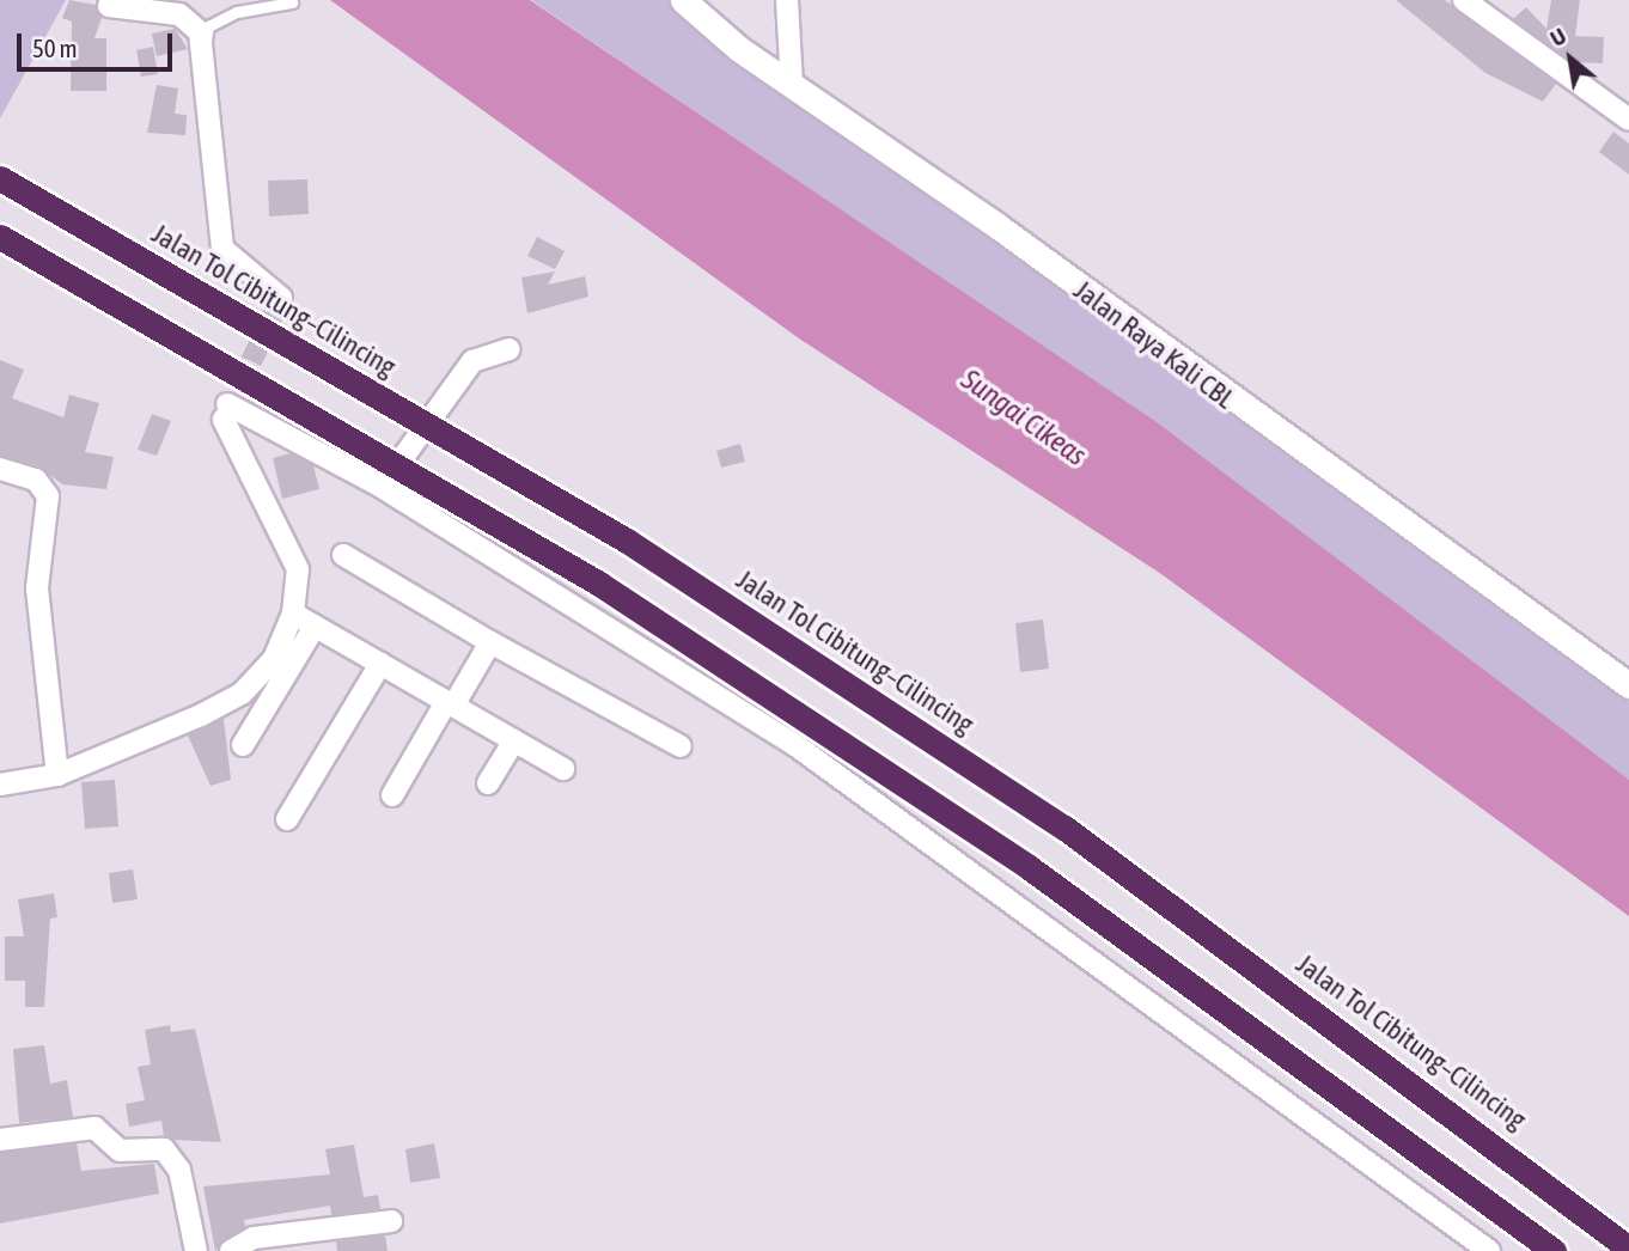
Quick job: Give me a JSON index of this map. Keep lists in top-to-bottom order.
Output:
{
  "streets": {
    "highway": ["Jalan Tol Cibitung–Cilincing"],
    "street": ["Jalan Raya Kali CBL"]
  },
  "water": ["Sungai Cikeas"],
  "scale_bar": "50 m",
  "north": "top left"
}
